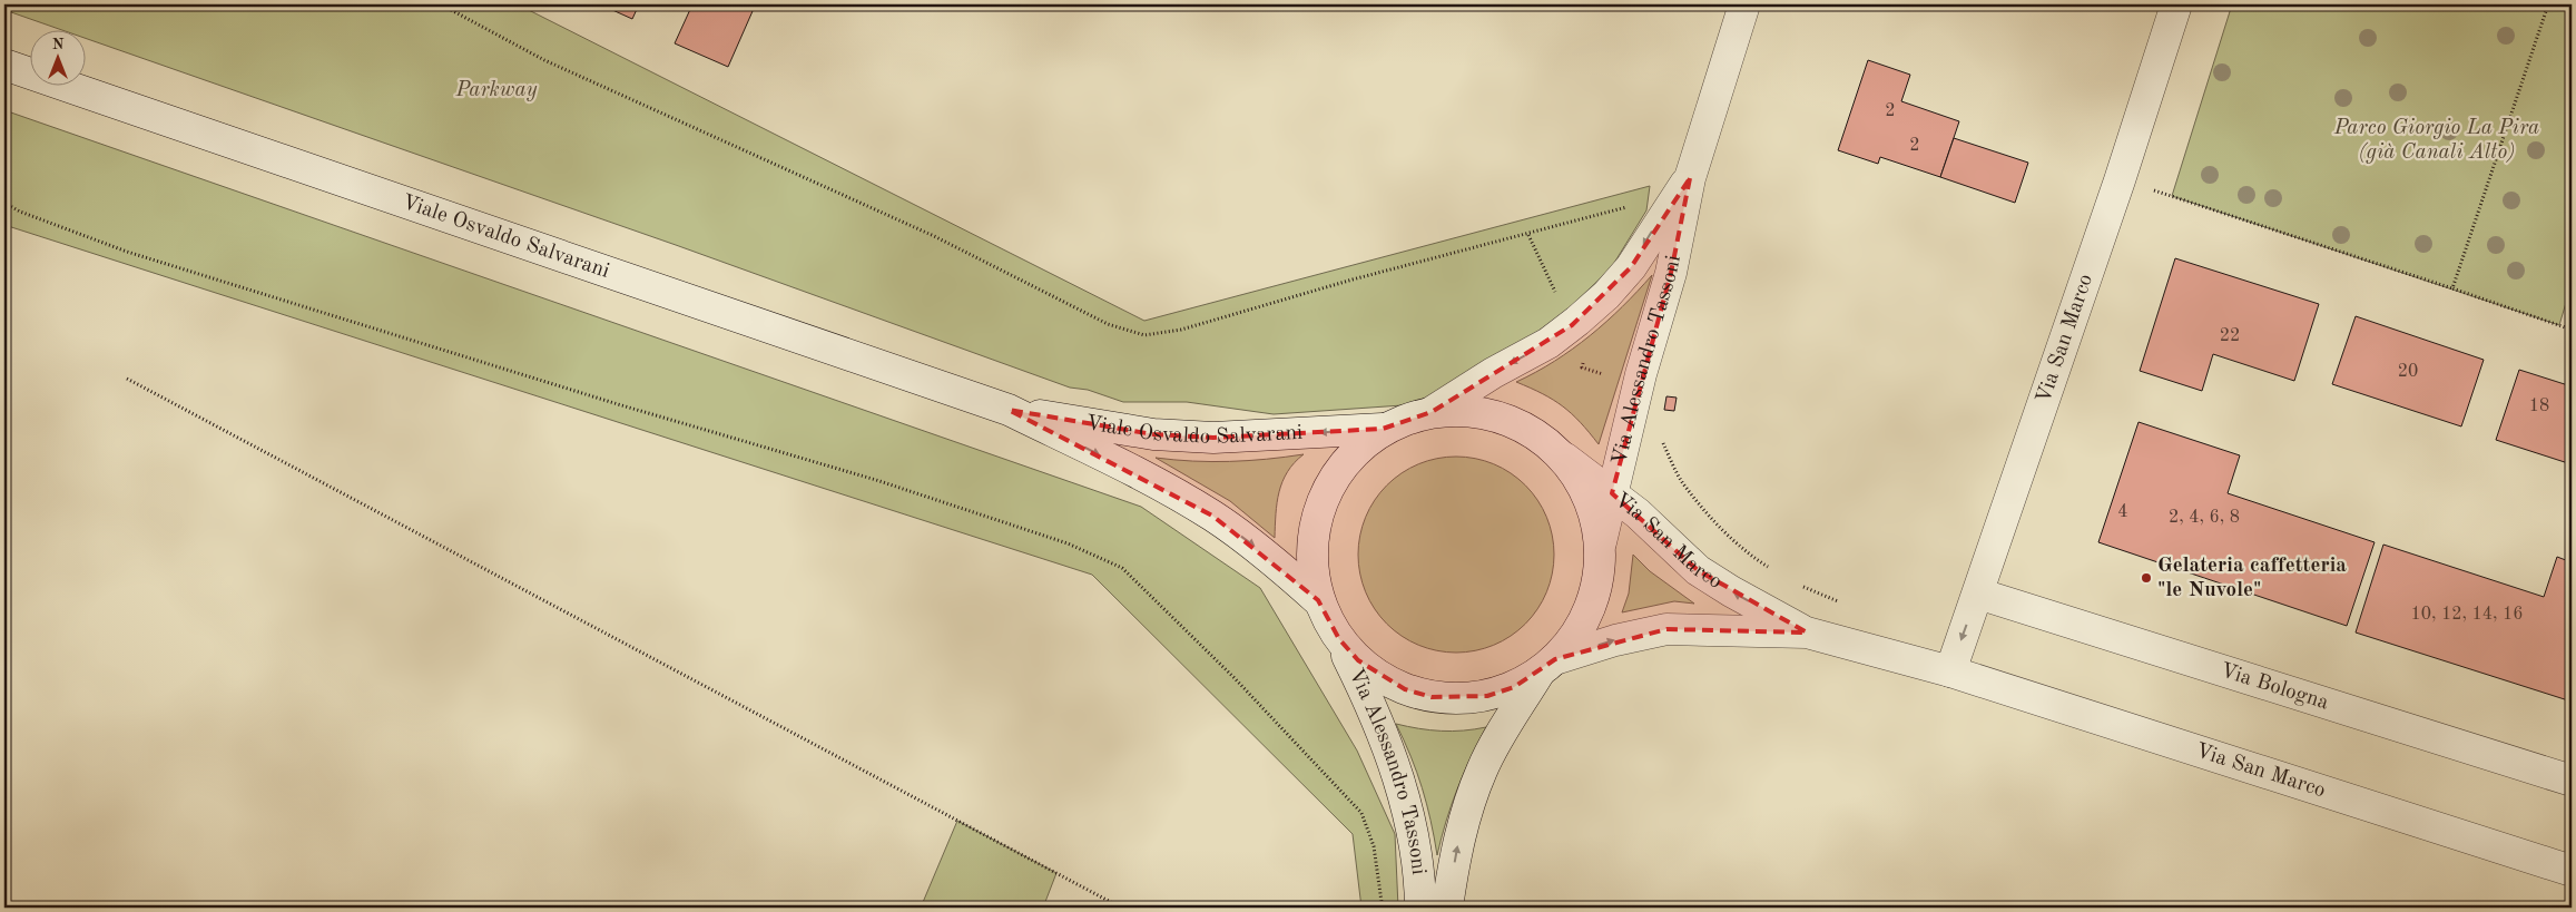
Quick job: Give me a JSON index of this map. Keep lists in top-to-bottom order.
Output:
{
  "streets": {
    "street": [
      "Viale Osvaldo Salvarani",
      "Via San Marco",
      "Via Alessandro Tassoni",
      "Via Bologna"
    ]
  },
  "crossings": [
    ["Via San Marco", "Via Alessandro Tassoni"],
    ["Via San Marco", "Via Bologna"]
  ],
  "parks": ["Parkway", "Parco Giorgio La Pira (già Canali Alto)"],
  "places": ["Gelateria caffetteria \"le Nuvole\""],
  "house_numbers": [
    "2",
    "2",
    "22",
    "20",
    "18",
    "4",
    "2, 4, 6, 8",
    "10, 12, 14, 16"
  ],
  "north": "top"
}
